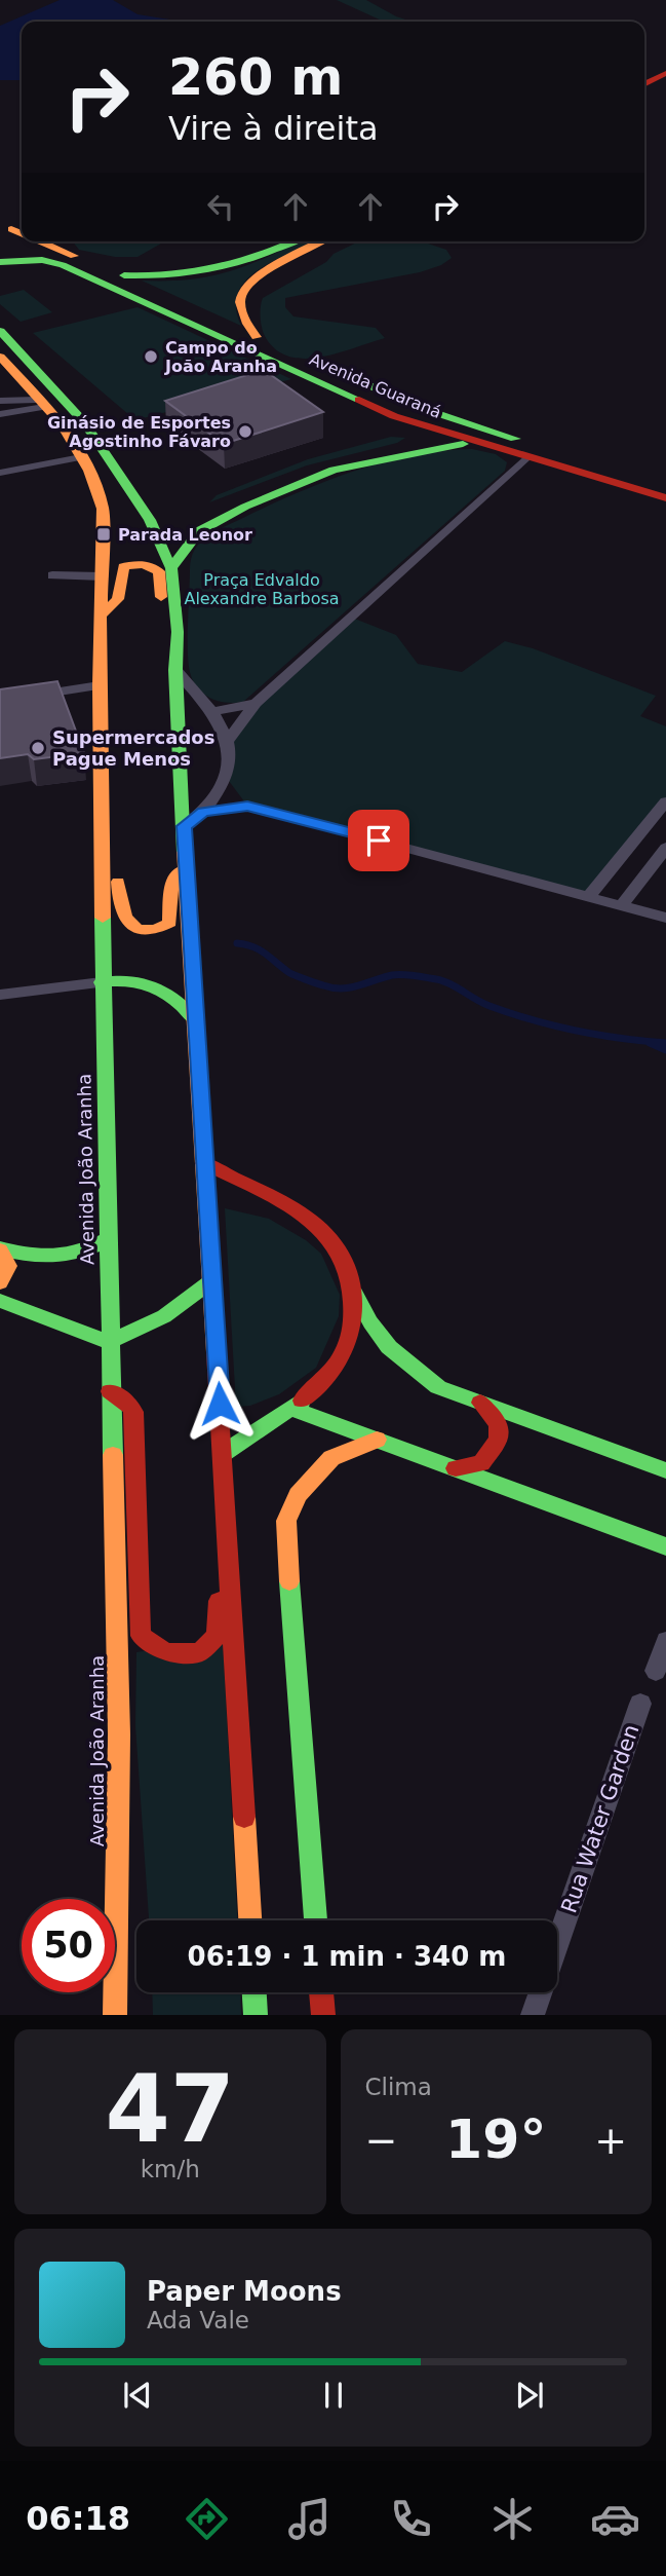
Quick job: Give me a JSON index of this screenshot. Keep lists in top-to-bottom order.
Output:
{
  "streets": {
    "main road": ["Avenida Guaraná", "Avenida João Aranha"],
    "street": ["Rua Water Garden"]
  },
  "parks": ["Praça Edvaldo Alexandre Barbosa"],
  "places": {
    "other": ["Campo do João Aranha", "Ginásio de Esportes Agostinho Fávaro", "Supermercados Pague Menos"],
    "transit": ["Parada Leonor"]
  },
  "page": {
    "turn": ["260 m", "Vire à direita"],
    "limit": "50",
    "trip": "06:19 · 1 min · 340 m",
    "tile": [
      ["47", "km/h"],
      "Clima"
    ],
    "heat": ["−", "19°", "+"],
    "song": ["Paper Moons", "Ada Vale"],
    "tabs": "06:18"
  }
}
